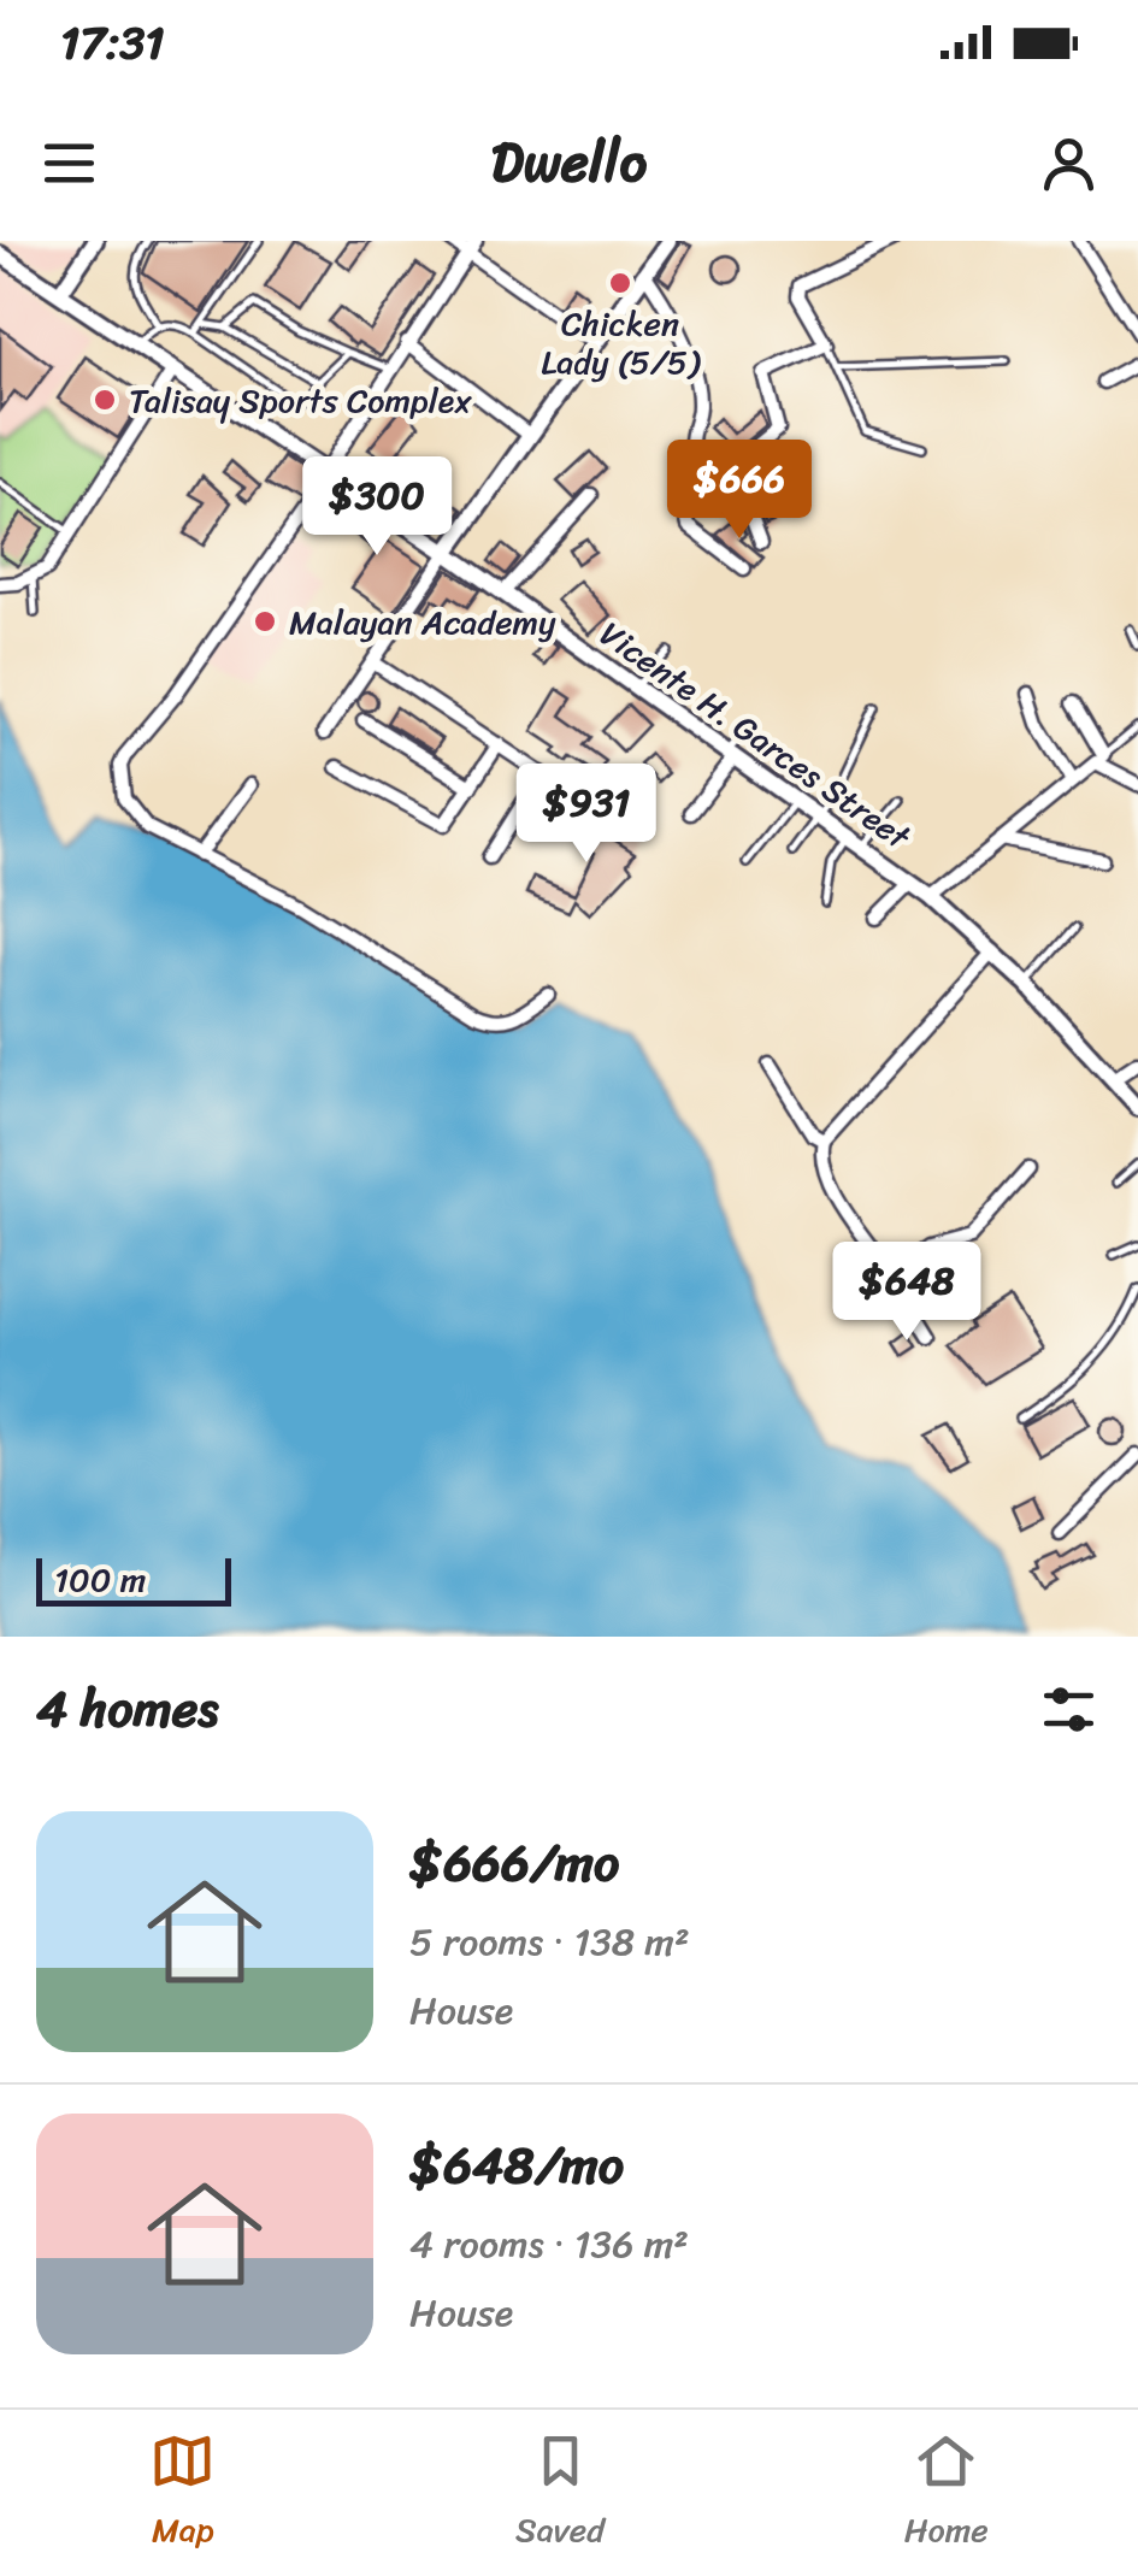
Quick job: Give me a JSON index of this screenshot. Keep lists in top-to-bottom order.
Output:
{
  "streets": {
    "street": ["Vicente H. Garces Street"]
  },
  "places": ["Chicken Lady (5/5)", "Talisay Sports Complex", "Malayan Academy"],
  "scale_bar": "100 m",
  "page": {
    "status": "17:31",
    "header": "Dwello",
    "price": [
      "$666",
      "$300",
      "$931",
      "$648"
    ],
    "scale": "100 m",
    "heading": "4 homes",
    "list": [
      {
        "name": "$666/mo",
        "note": "5 rooms · 138 m² · House"
      },
      {
        "name": "$648/mo",
        "note": "4 rooms · 136 m² · House"
      }
    ],
    "tabs": ["Map", "Saved", "Home"]
  }
}
